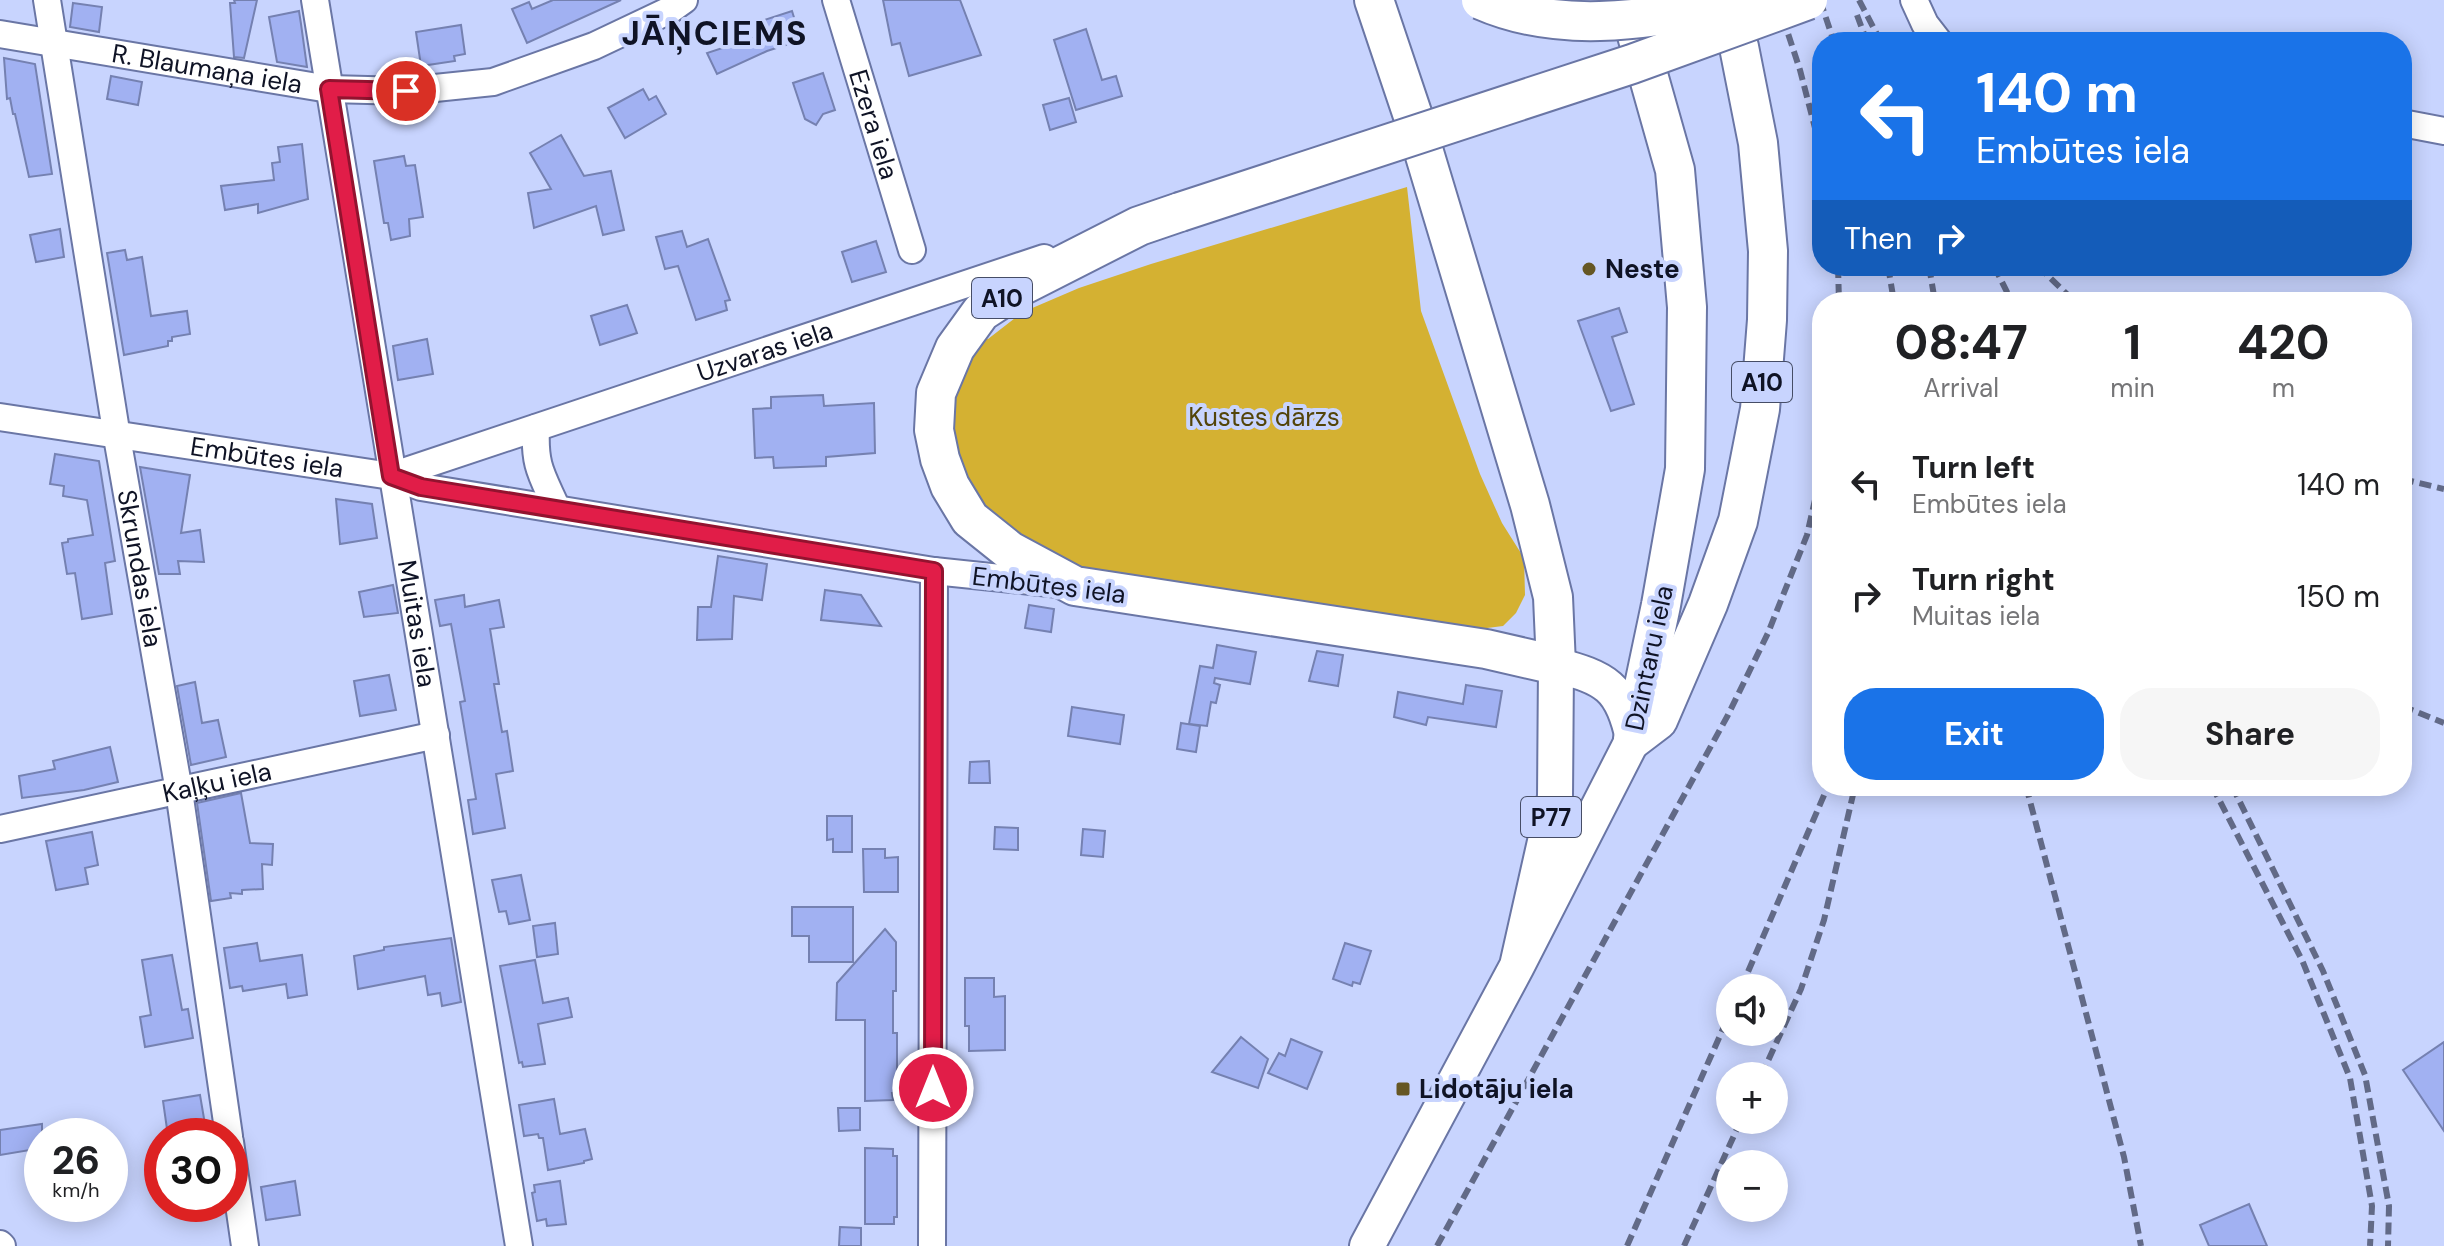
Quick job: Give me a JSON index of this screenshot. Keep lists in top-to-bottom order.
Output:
{
  "streets": {
    "highway": ["A10", "Embūtes iela", "Dzintaru iela"],
    "main road": ["P77"],
    "street": [
      "R. Blaumaņa iela",
      "Ezera iela",
      "Uzvaras iela",
      "Skrundas iela",
      "Muitas iela",
      "Kaļķu iela"
    ]
  },
  "crossings": [
    ["R. Blaumaņa iela", "Skrundas iela"],
    ["R. Blaumaņa iela", "Muitas iela"],
    ["A10", "Uzvaras iela"],
    ["A10", "Embūtes iela"],
    ["A10", "Dzintaru iela"],
    ["Uzvaras iela", "Embūtes iela"],
    ["Uzvaras iela", "Muitas iela"],
    ["Embūtes iela", "Skrundas iela"],
    ["Embūtes iela", "Muitas iela"],
    ["Embūtes iela", "Dzintaru iela"],
    ["Embūtes iela", "P77"],
    ["Skrundas iela", "Kaļķu iela"],
    ["Muitas iela", "Kaļķu iela"],
    ["Dzintaru iela", "P77"]
  ],
  "districts": ["JĀŅCIEMS"],
  "parks": ["Kustes dārzs"],
  "places": {
    "other": ["Neste"],
    "transit": ["Lidotāju iela"]
  },
  "page": {
    "turn": ["140 m", "Embūtes iela"],
    "then": "Then",
    "eta": [
      "08:47",
      "Arrival",
      "1",
      "min",
      "420",
      "m"
    ],
    "list": [
      {
        "name": "Turn left",
        "note": "Embūtes iela",
        "value": "140 m"
      },
      {
        "name": "Turn right",
        "note": "Muitas iela",
        "value": "150 m"
      }
    ],
    "buttons": ["Exit", "Share"],
    "map_buttons": ["+", "−"],
    "speed": "26 km/h",
    "limit": "30"
  }
}
